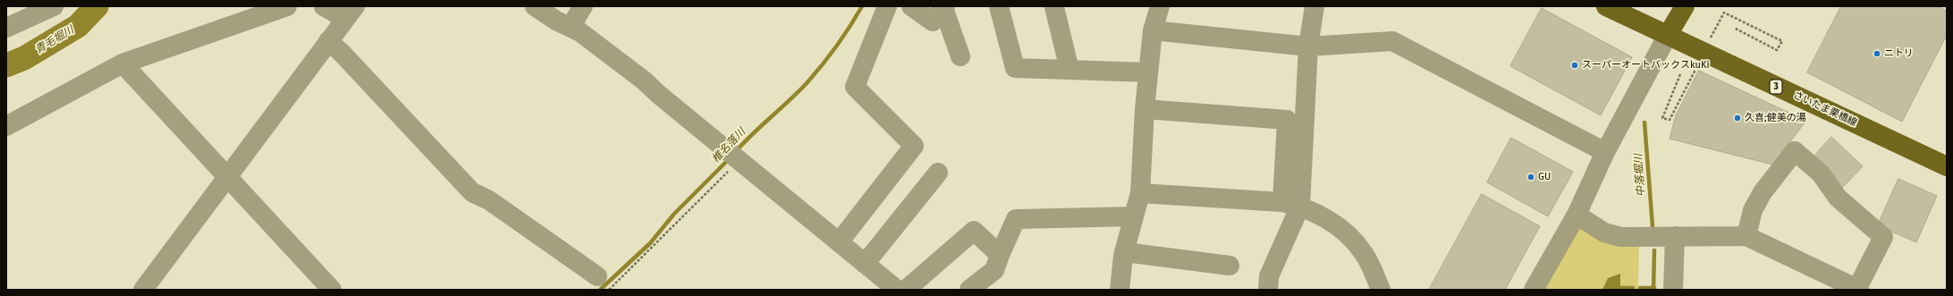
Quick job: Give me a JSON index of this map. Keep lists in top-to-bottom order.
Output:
{
  "streets": {
    "main road": ["3", "さいたま栗橋線"]
  },
  "water": ["青毛堀川", "椎名落川", "中落堀川"],
  "places": [
    "ニトリ",
    "スーパーオートバックスkuKi",
    "久喜;健美の湯",
    "GU"
  ]
}
